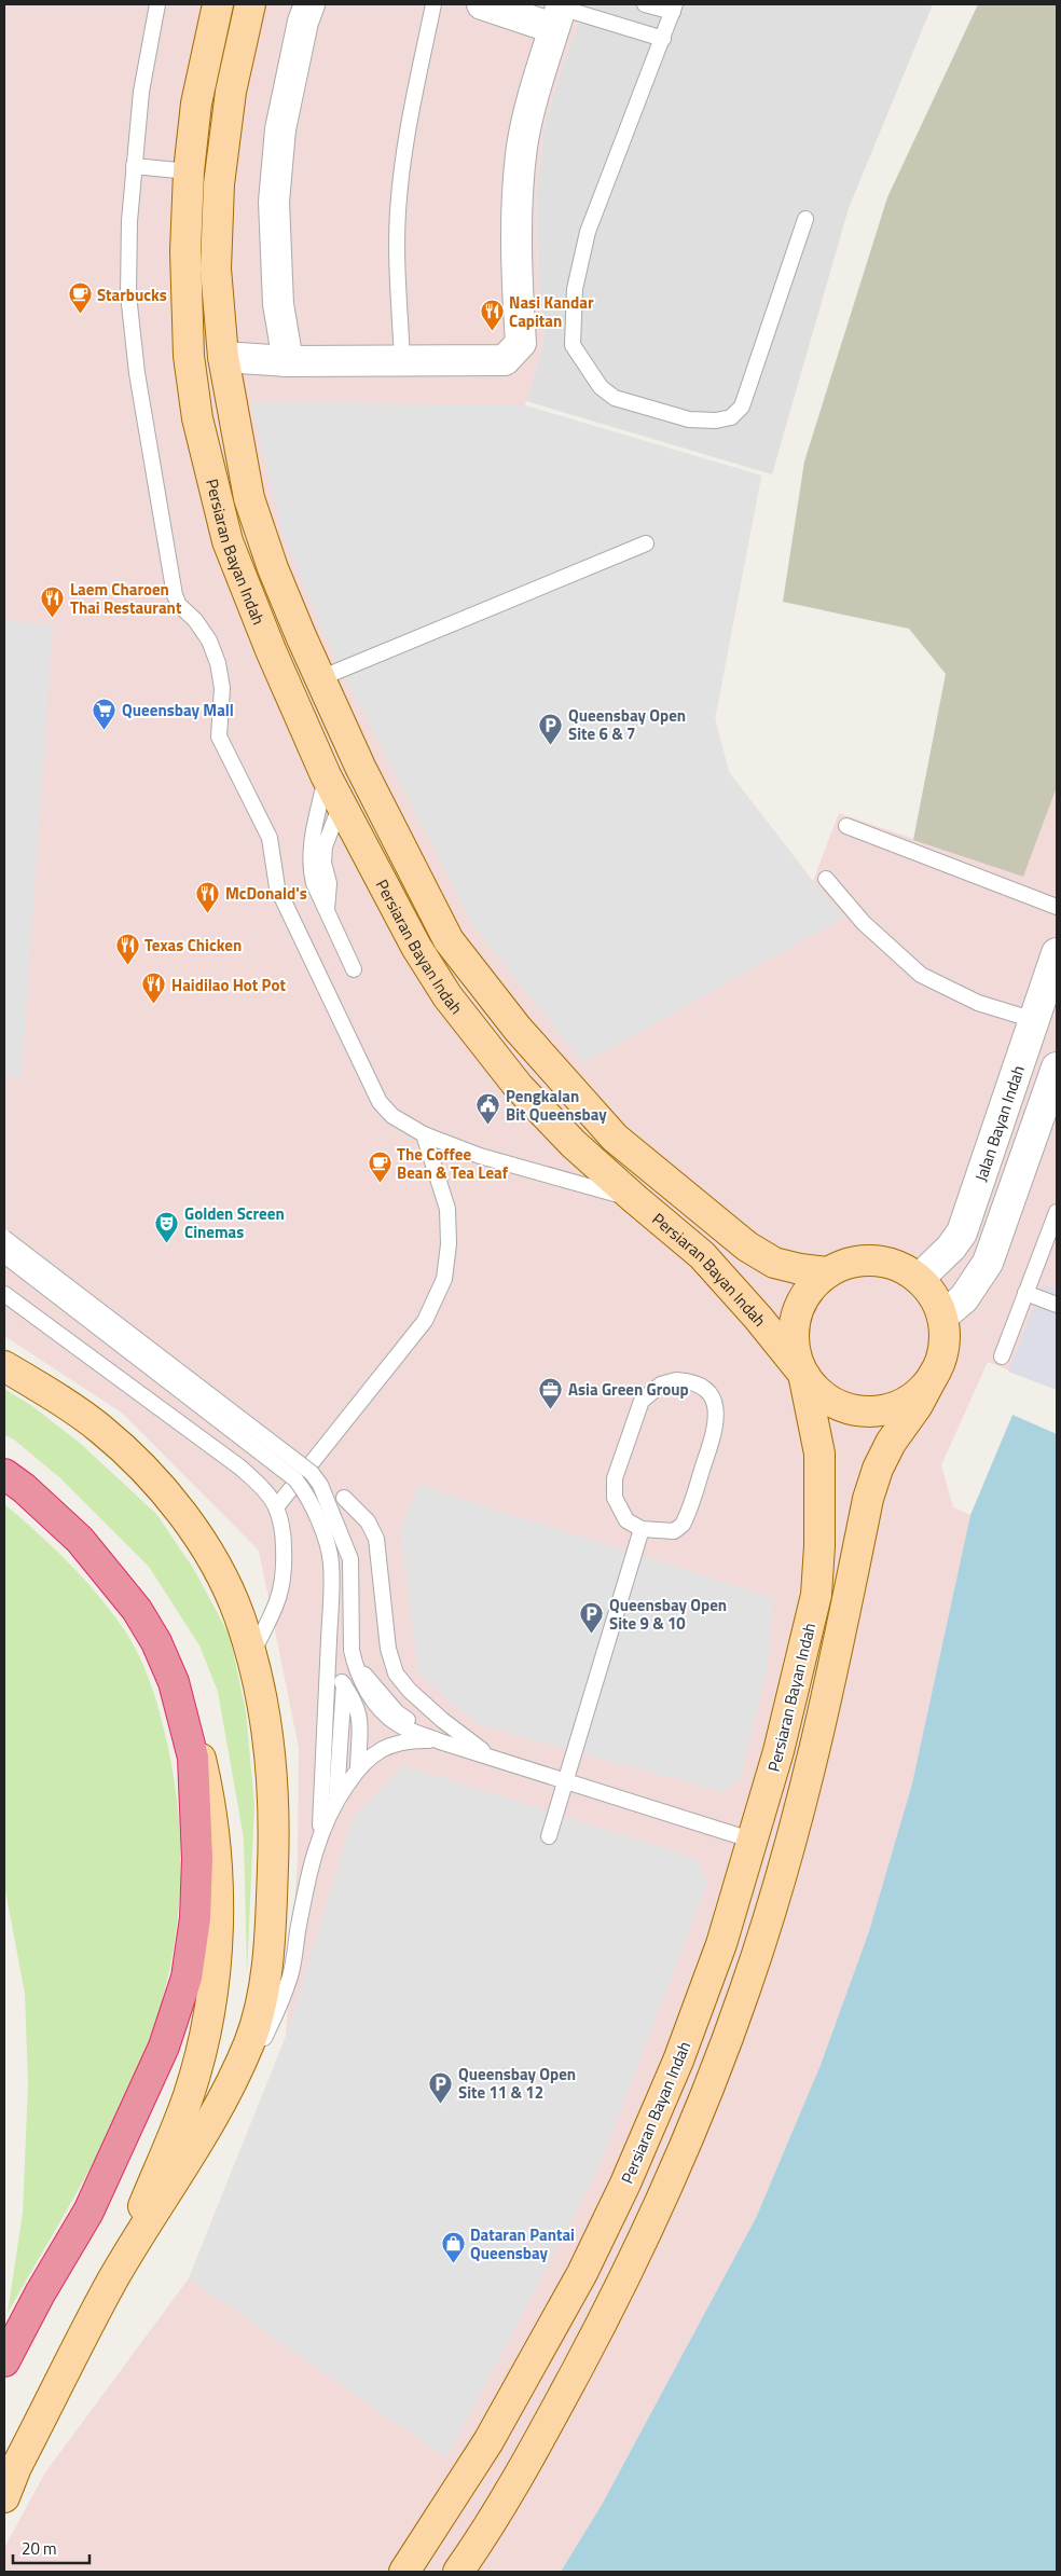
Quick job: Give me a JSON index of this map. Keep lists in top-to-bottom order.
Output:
{
  "streets": {
    "main road": ["Persiaran Bayan Indah"],
    "street": ["Jalan Bayan Indah"]
  },
  "crossings": [
    ["Persiaran Bayan Indah", "Jalan Bayan Indah"]
  ],
  "places": {
    "cafe": ["Starbucks", "The Coffee Bean & Tea Leaf"],
    "restaurant": [
      "Nasi Kandar Capitan",
      "Laem Charoen Thai Restaurant",
      "McDonald's",
      "Texas Chicken",
      "Haidilao Hot Pot"
    ],
    "supermarket": ["Queensbay Mall"],
    "parking": ["Queensbay Open Site 6 & 7", "Queensbay Open Site 9 & 10", "Queensbay Open Site 11 & 12"],
    "public building": ["Pengkalan Bit Queensbay"],
    "theatre": ["Golden Screen Cinemas"],
    "office": ["Asia Green Group"],
    "shop": ["Dataran Pantai Queensbay"]
  },
  "scale_bar": "20 m"
}
